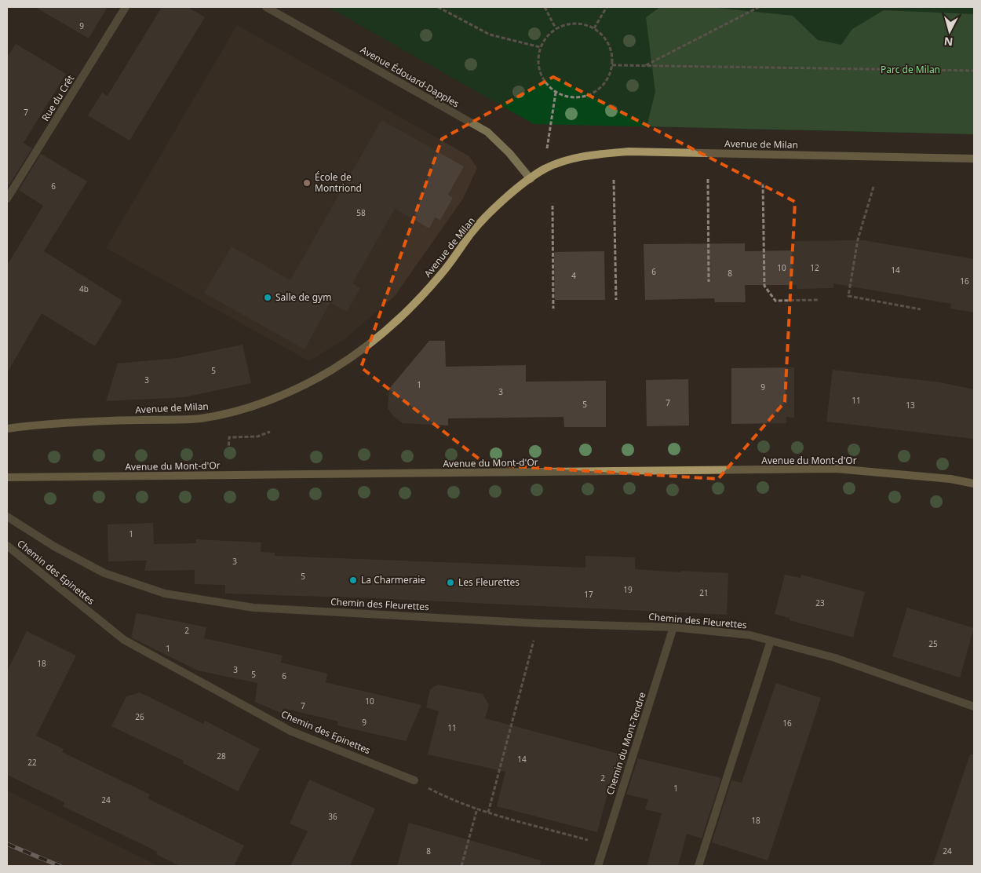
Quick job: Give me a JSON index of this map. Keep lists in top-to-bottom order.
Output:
{
  "streets": {
    "street": [
      "Avenue Édouard-Dapples",
      "Rue du Crêt",
      "Avenue de Milan",
      "Avenue du Mont-d'Or",
      "Chemin des Epinettes",
      "Chemin des Fleurettes",
      "Chemin du Mont-Tendre"
    ]
  },
  "crossings": [
    ["Avenue Édouard-Dapples", "Avenue de Milan"],
    ["Chemin des Fleurettes", "Chemin du Mont-Tendre"]
  ],
  "parks": ["Parc de Milan"],
  "places": [
    "École de Montriond",
    "Salle de gym",
    "La Charmeraie",
    "Les Fleurettes"
  ],
  "house_numbers": [
    "9",
    "7",
    "6",
    "58",
    "10",
    "12",
    "14",
    "6",
    "8",
    "4",
    "16",
    "4b",
    "5",
    "3",
    "1",
    "9",
    "3",
    "11",
    "7",
    "5",
    "13",
    "1",
    "3",
    "5",
    "19",
    "21",
    "17",
    "23",
    "2",
    "25",
    "1",
    "18",
    "3",
    "5",
    "6",
    "10",
    "7",
    "26",
    "9",
    "16",
    "11",
    "28",
    "14",
    "22",
    "2",
    "1",
    "24",
    "36",
    "18",
    "8",
    "24"
  ],
  "north": "bottom"
}
